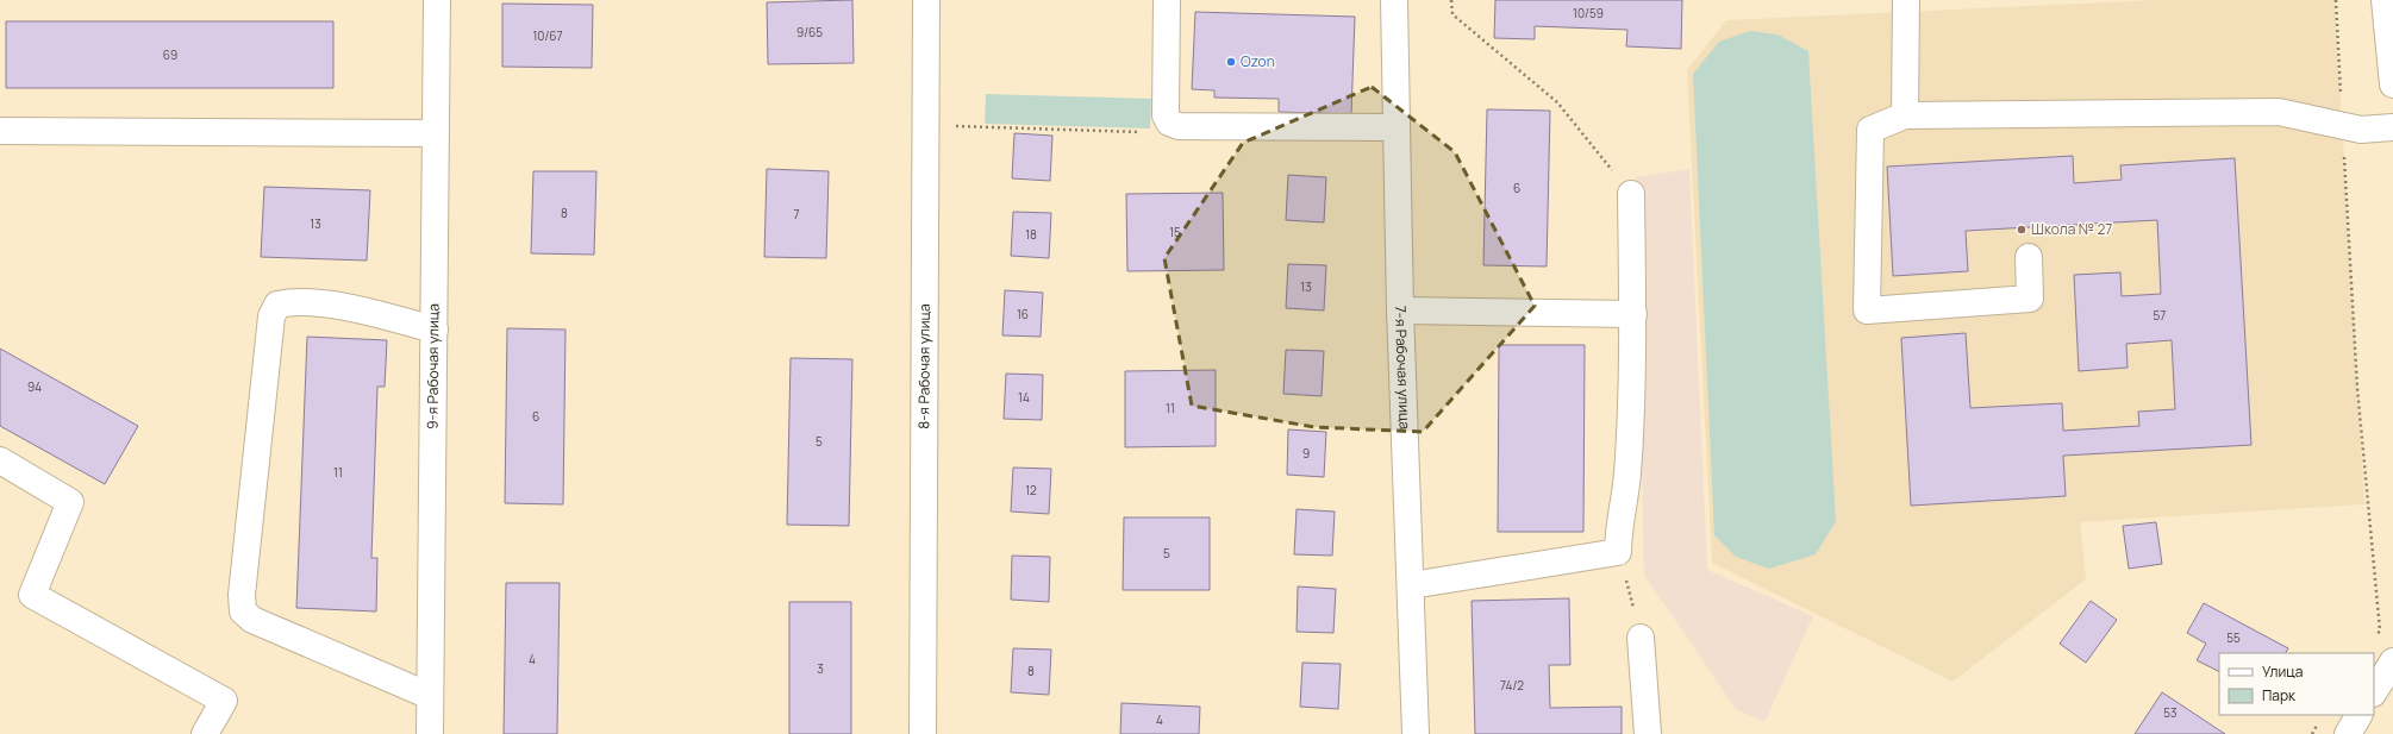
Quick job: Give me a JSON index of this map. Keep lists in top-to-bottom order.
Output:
{
  "streets": {
    "street": ["8-я Рабочая улица", "9-я Рабочая улица", "7-я Рабочая улица"]
  },
  "places": ["Ozon", "Школа № 27"],
  "house_numbers": [
    "10/59",
    "9/65",
    "10/67",
    "69",
    "6",
    "8",
    "7",
    "13",
    "15",
    "18",
    "13",
    "16",
    "57",
    "94",
    "14",
    "11",
    "6",
    "5",
    "9",
    "11",
    "12",
    "5",
    "55",
    "4",
    "3",
    "8",
    "74/2",
    "53",
    "4"
  ],
  "legend": ["Улица", "Парк"]
}
